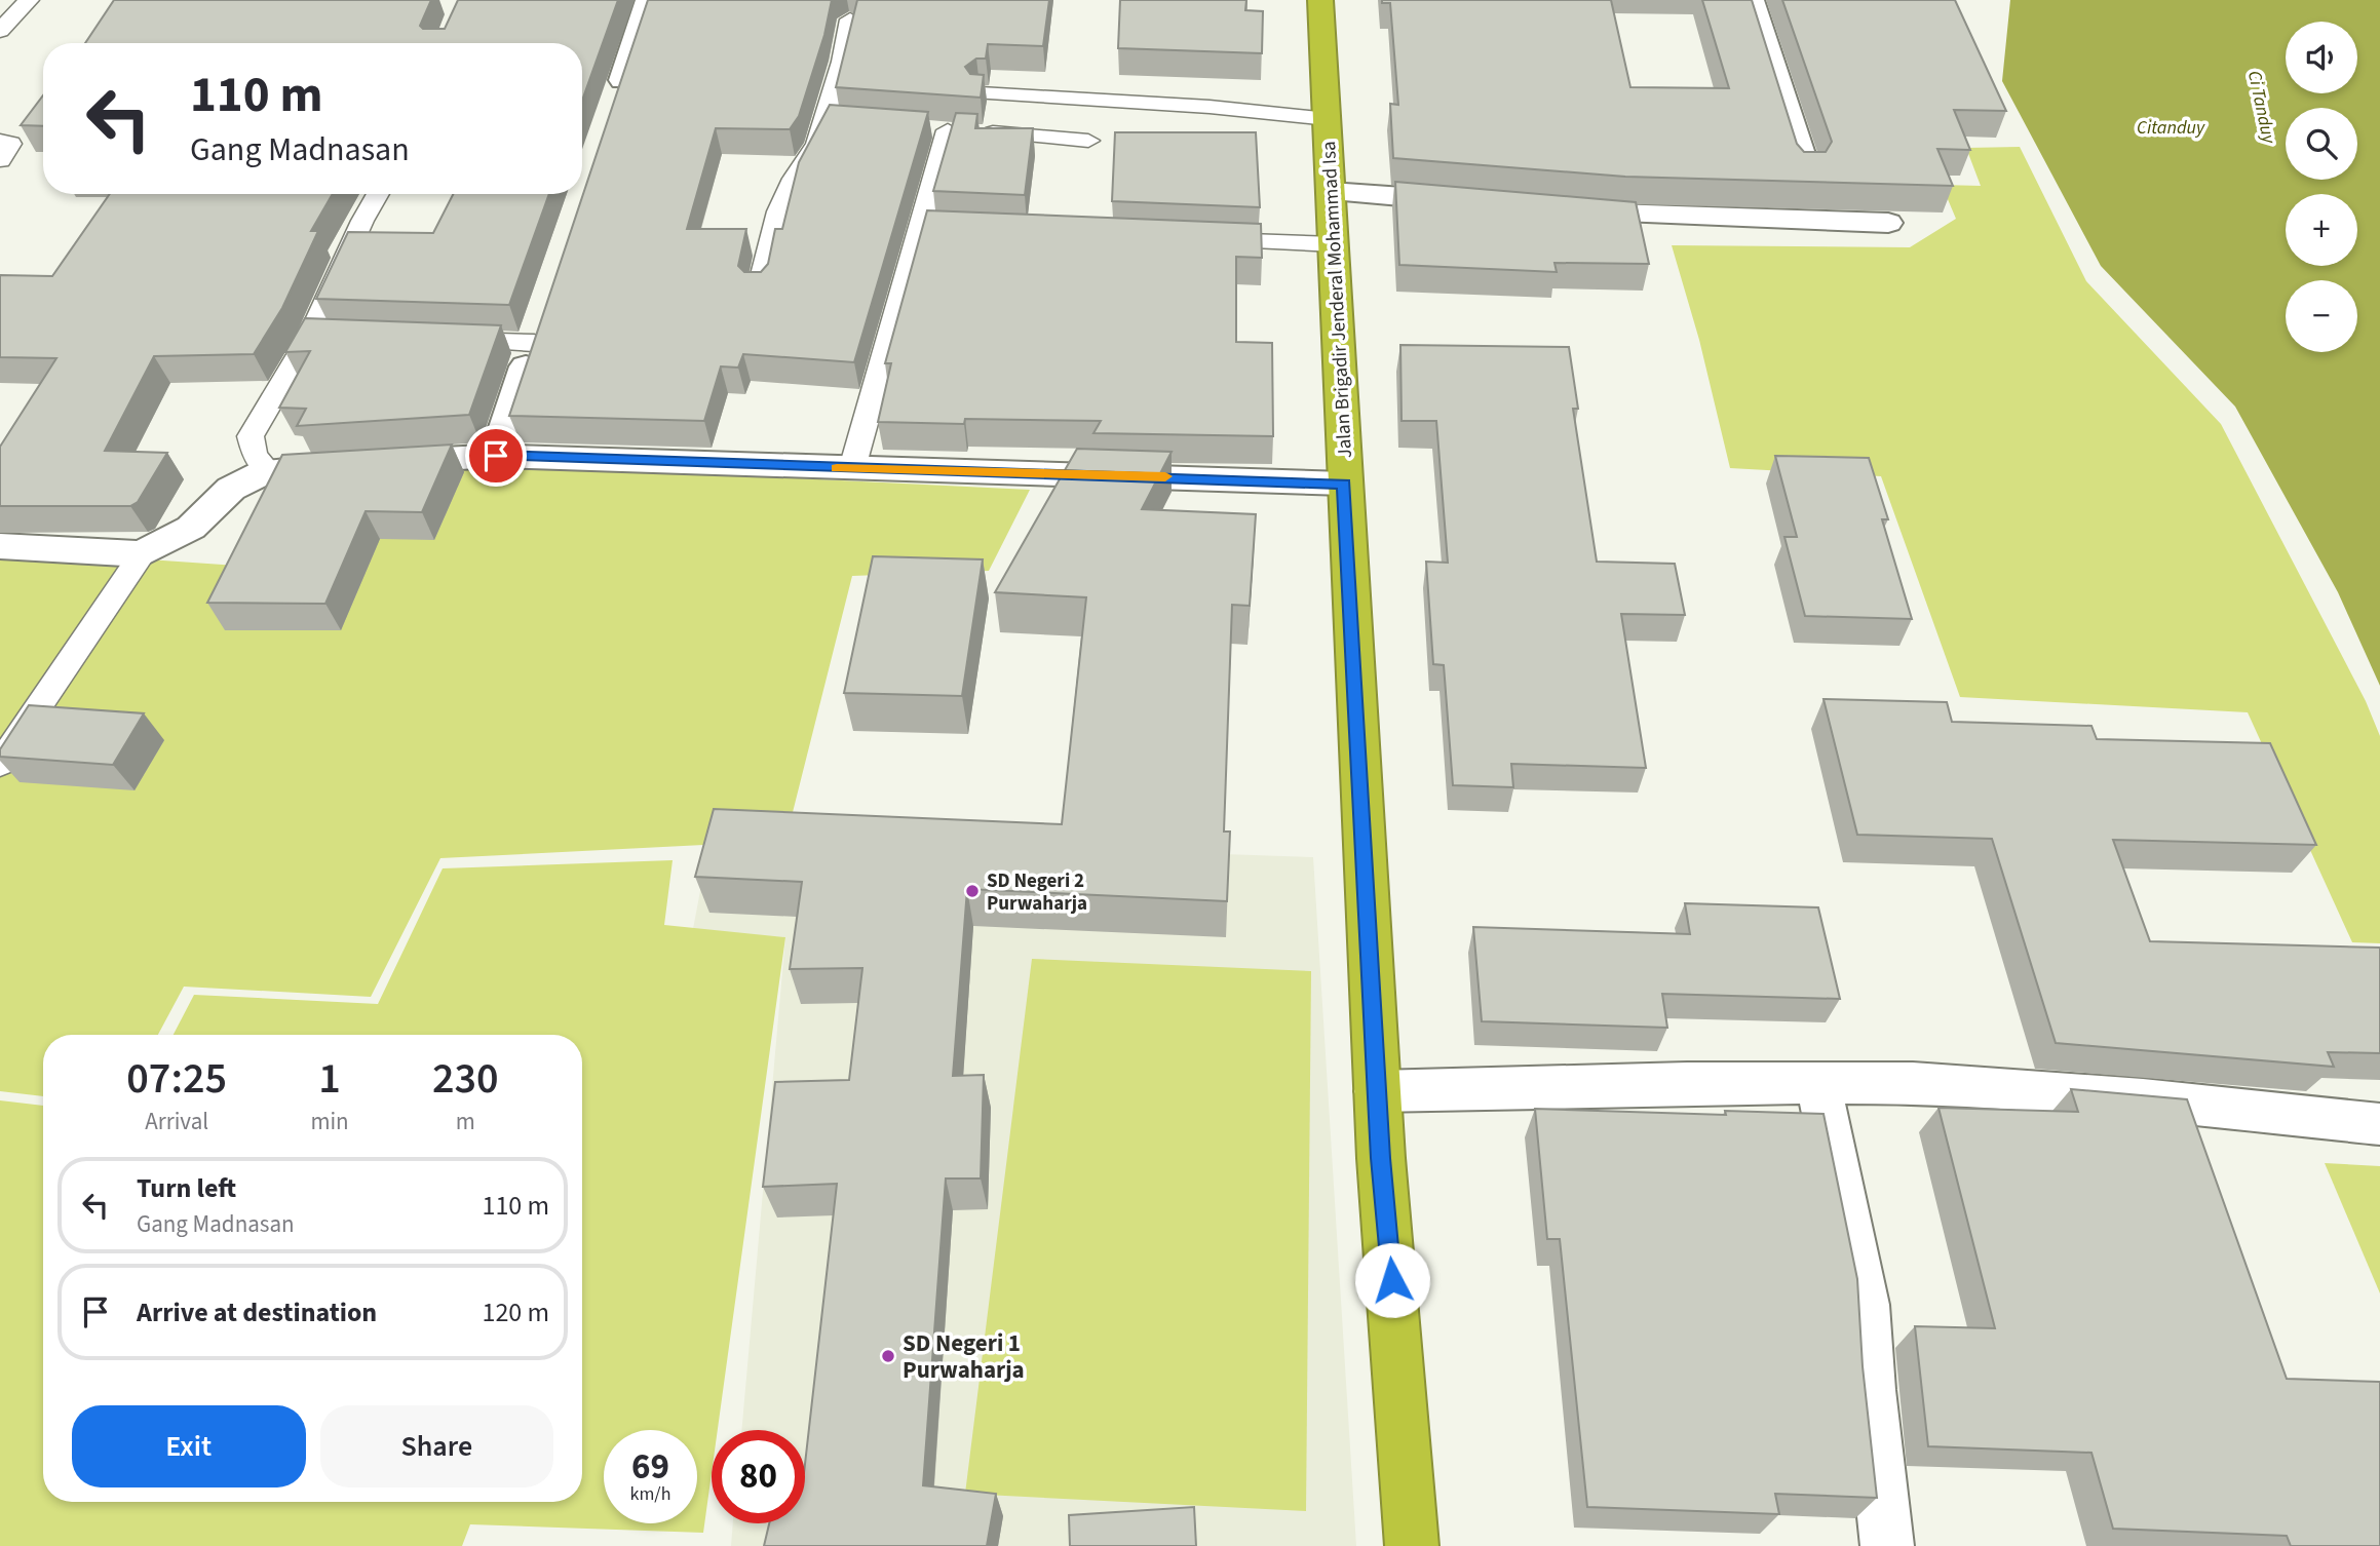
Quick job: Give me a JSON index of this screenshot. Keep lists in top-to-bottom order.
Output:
{
  "streets": {
    "highway": ["Jalan Brigadir Jenderal Mohammad Isa"]
  },
  "water": ["Ci Tanduy", "Citanduy"],
  "places": ["SD Negeri 2 Purwaharja", "SD Negeri 1 Purwaharja"],
  "page": {
    "map_buttons": ["+", "−"],
    "turn": ["110 m", "Gang Madnasan"],
    "eta": [
      "07:25",
      "Arrival",
      "1",
      "min",
      "230",
      "m"
    ],
    "list": [
      {
        "name": "Turn left",
        "note": "Gang Madnasan",
        "value": "110 m"
      },
      {
        "name": "Arrive at destination",
        "value": "120 m"
      }
    ],
    "buttons": ["Exit", "Share"],
    "speed": "69 km/h",
    "limit": "80"
  }
}
